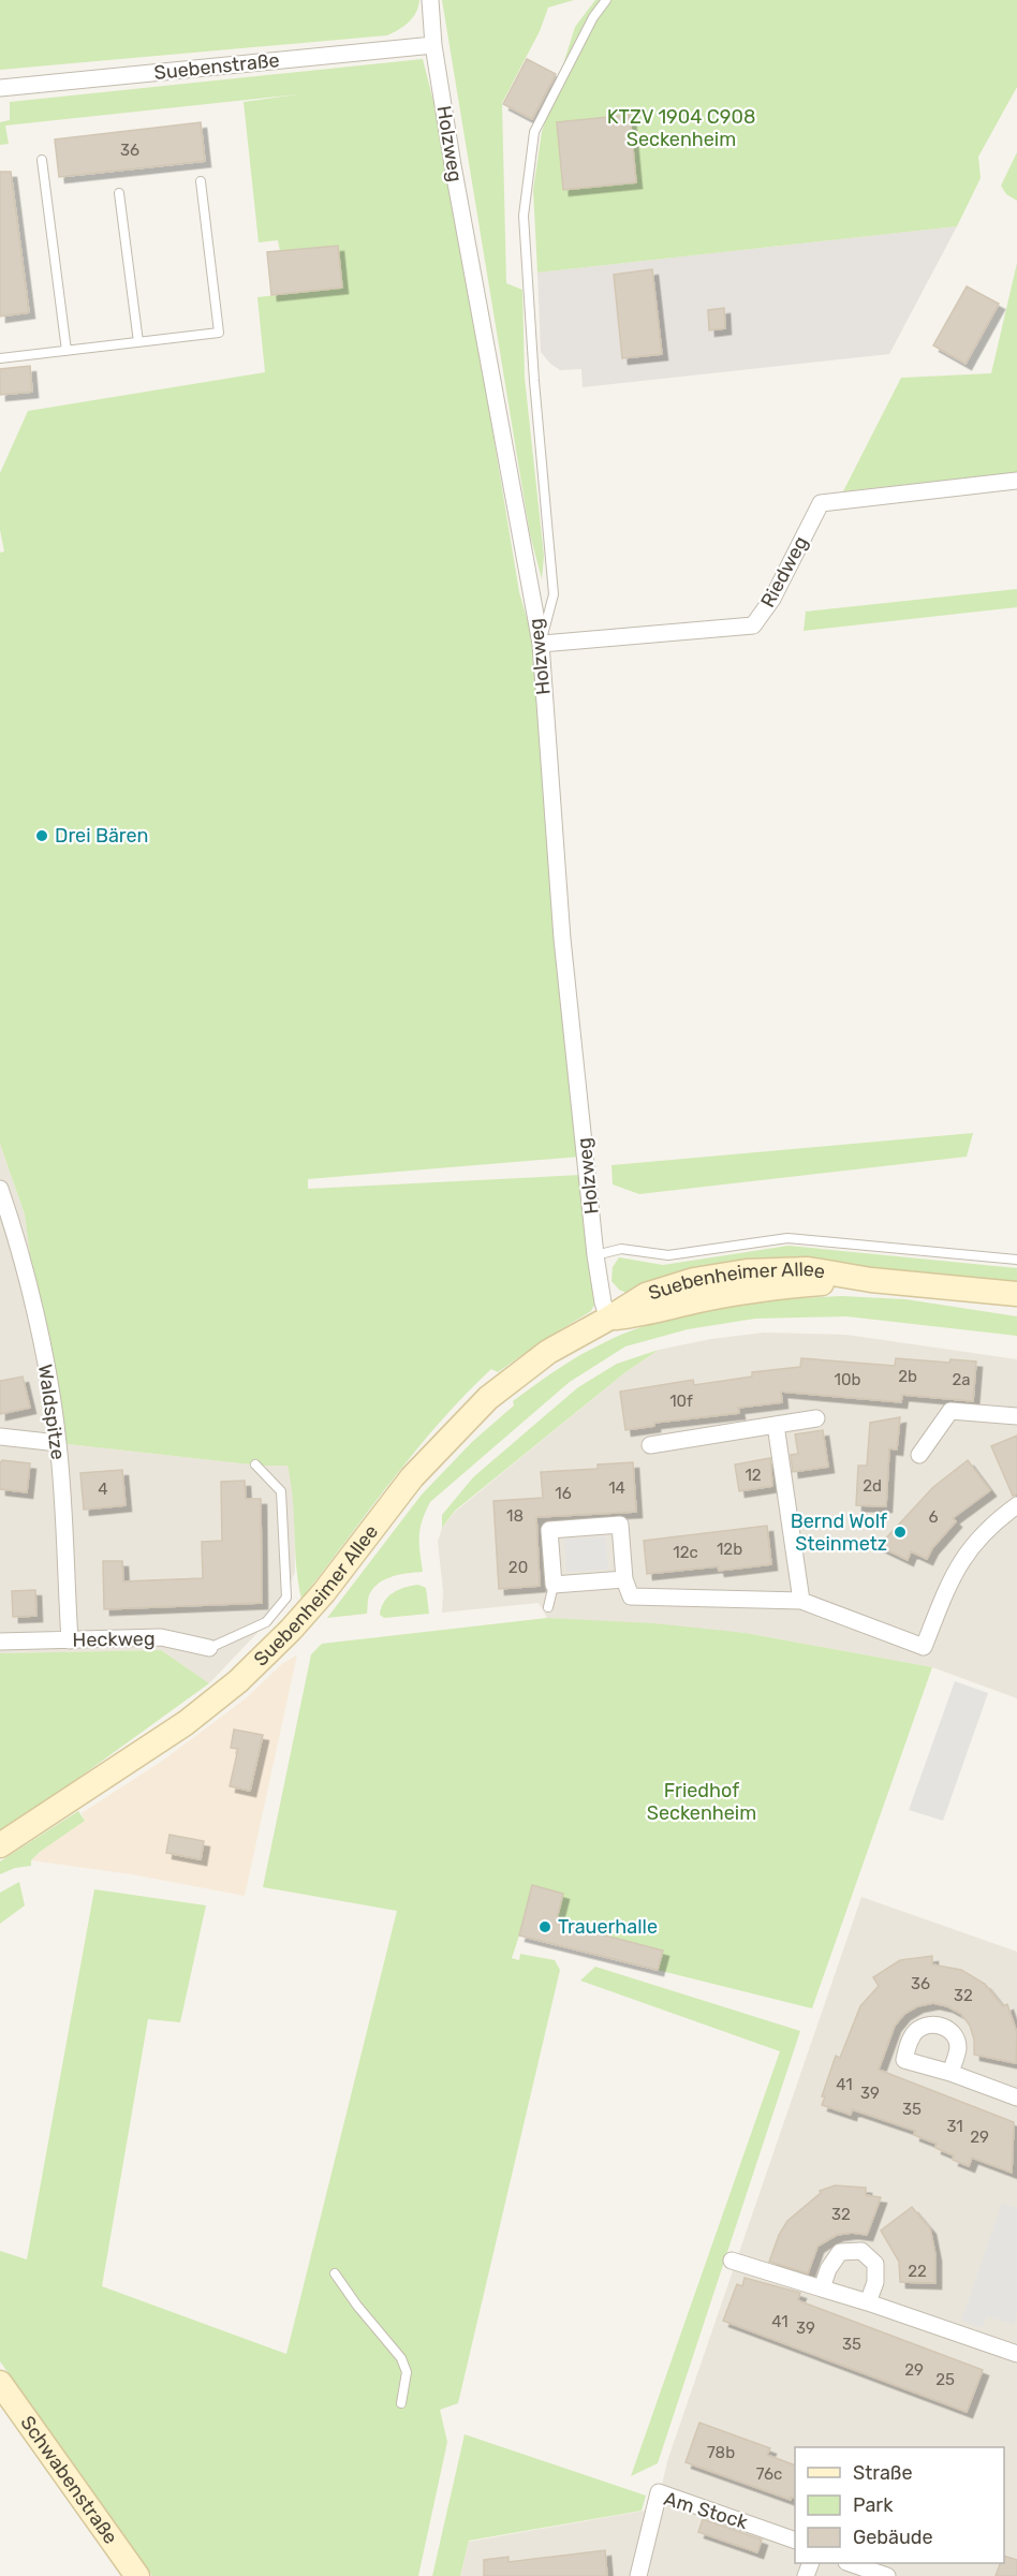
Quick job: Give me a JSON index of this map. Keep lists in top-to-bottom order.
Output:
{
  "streets": {
    "main road": ["Suebenheimer Allee", "Schwabenstraße"],
    "street": [
      "Suebenstraße",
      "Holzweg",
      "Riedweg",
      "Waldspitze",
      "Heckweg",
      "Am Stock"
    ]
  },
  "crossings": [
    ["Suebenstraße", "Holzweg"],
    ["Holzweg", "Riedweg"],
    ["Holzweg", "Suebenheimer Allee"],
    ["Waldspitze", "Heckweg"]
  ],
  "parks": ["KTZV 1904 C908 Seckenheim", "Friedhof Seckenheim"],
  "places": ["Drei Bären", "Bernd Wolf Steinmetz", "Trauerhalle"],
  "house_numbers": [
    "36",
    "2b",
    "10b",
    "2a",
    "10f",
    "12",
    "2d",
    "14",
    "4",
    "16",
    "18",
    "6",
    "12b",
    "12c",
    "20",
    "36",
    "32",
    "41",
    "39",
    "35",
    "31",
    "29",
    "32",
    "22",
    "41",
    "39",
    "35",
    "29",
    "25",
    "78b",
    "76c"
  ],
  "legend": ["Straße", "Park", "Gebäude"]
}
